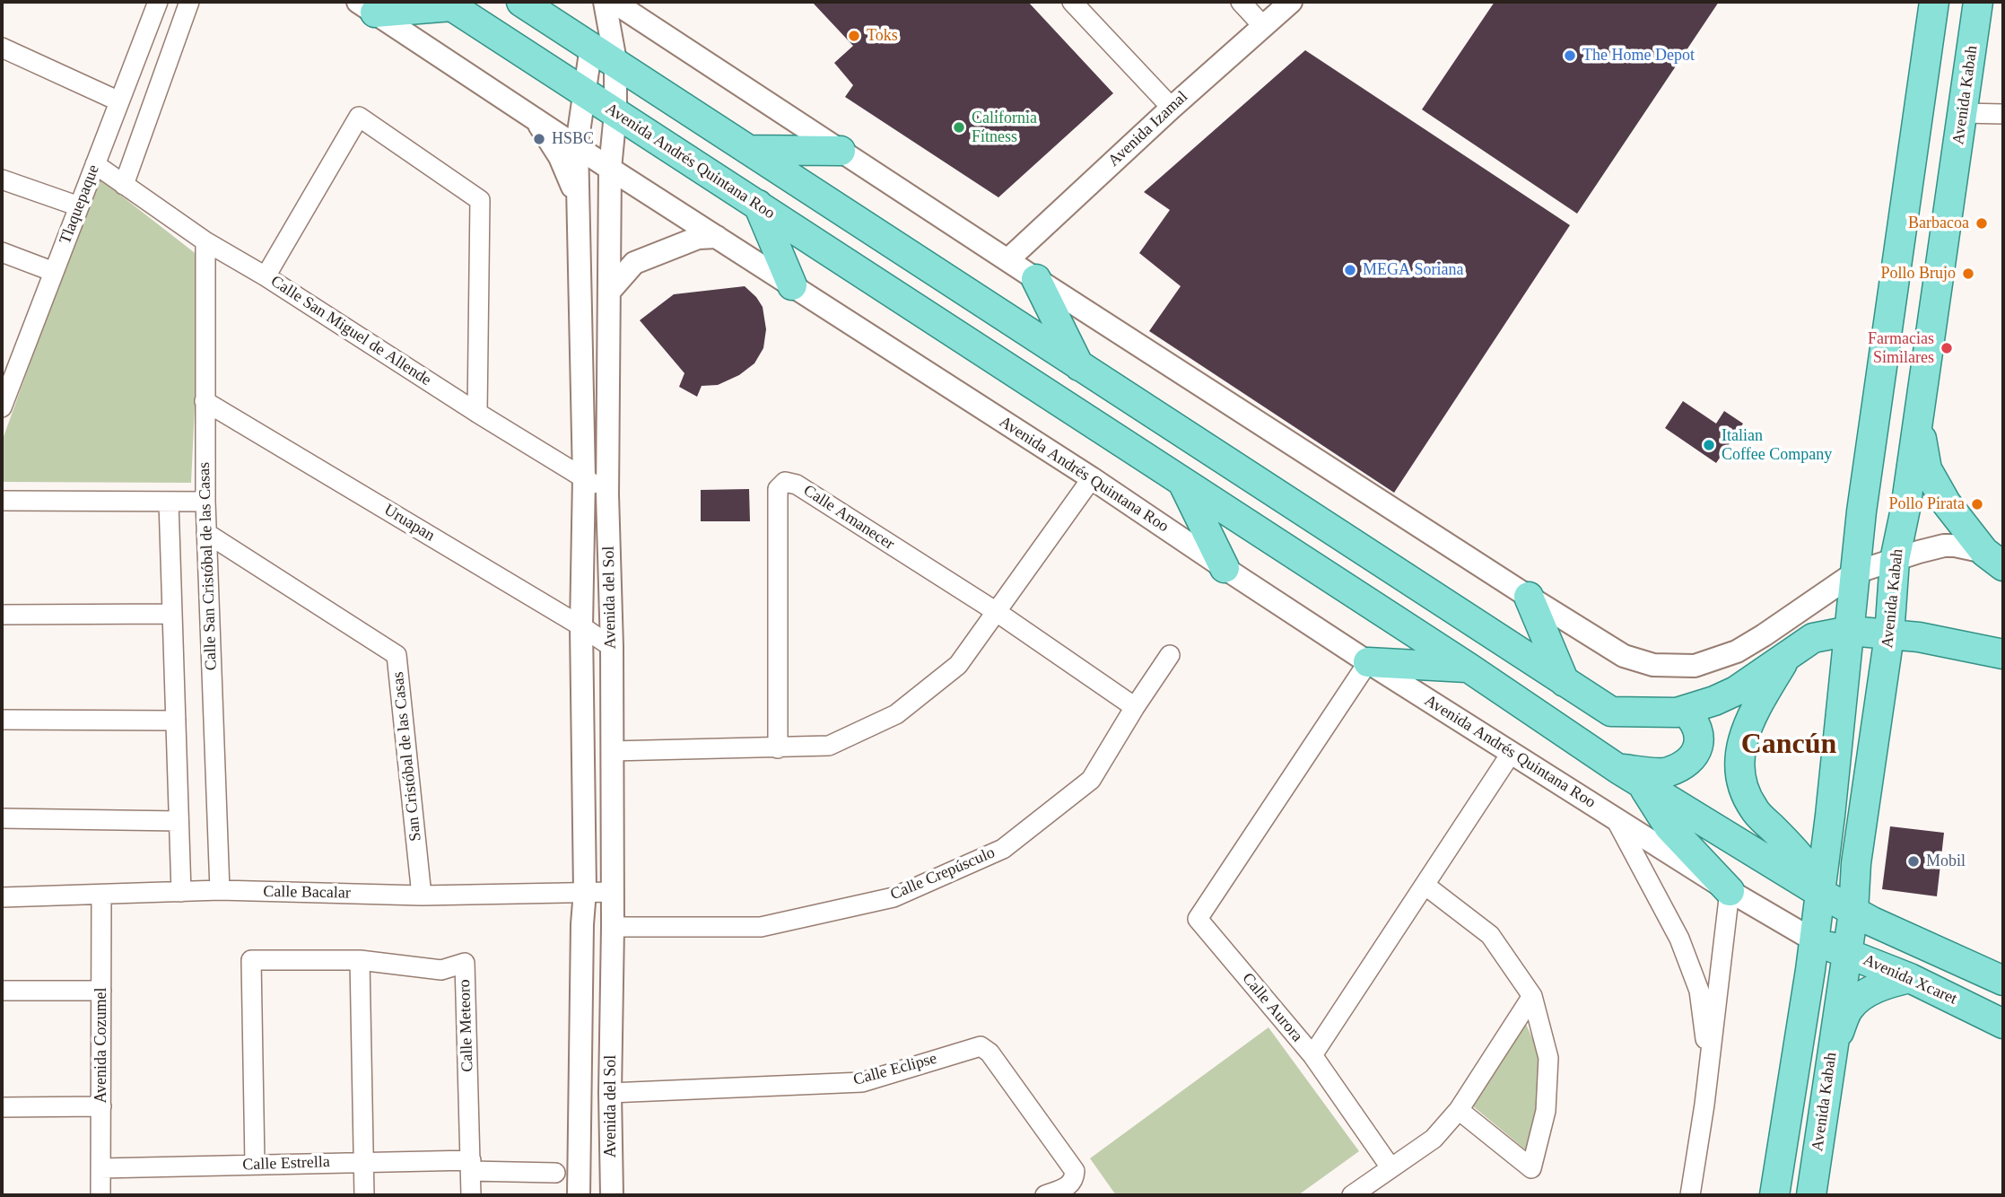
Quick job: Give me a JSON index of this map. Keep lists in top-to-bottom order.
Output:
{
  "streets": {
    "main road": ["Avenida Kabah", "Avenida Andrés Quintana Roo", "Avenida Xcaret"],
    "street": [
      "Avenida Izamal",
      "Tlaquepaque",
      "Calle San Miguel de Allende",
      "Calle Amanecer",
      "Uruapan",
      "Calle San Cristóbal de las Casas",
      "Avenida del Sol",
      "San Cristóbal de las Casas",
      "Calle Crepúsculo",
      "Calle Bacalar",
      "Calle Aurora",
      "Calle Meteoro",
      "Avenida Cozumel",
      "Calle Eclipse",
      "Calle Estrella"
    ]
  },
  "crossings": [
    ["Avenida Kabah", "Avenida Andrés Quintana Roo"],
    ["Avenida Kabah", "Avenida Xcaret"],
    ["Avenida Andrés Quintana Roo", "Avenida del Sol"],
    ["Avenida Andrés Quintana Roo", "Avenida Xcaret"],
    ["Avenida Andrés Quintana Roo", "Calle Aurora"],
    ["Tlaquepaque", "Calle San Miguel de Allende"],
    ["Calle San Miguel de Allende", "Calle San Cristóbal de las Casas"],
    ["Calle San Miguel de Allende", "Avenida del Sol"],
    ["Calle Amanecer", "Calle Crepúsculo"],
    ["Uruapan", "Calle San Cristóbal de las Casas"],
    ["Uruapan", "Avenida del Sol"],
    ["Calle San Cristóbal de las Casas", "San Cristóbal de las Casas"],
    ["Calle San Cristóbal de las Casas", "Calle Bacalar"],
    ["Avenida del Sol", "Calle Crepúsculo"],
    ["Avenida del Sol", "Calle Bacalar"],
    ["Avenida del Sol", "Calle Eclipse"],
    ["San Cristóbal de las Casas", "Calle Bacalar"],
    ["Calle Bacalar", "Avenida Cozumel"],
    ["Calle Meteoro", "Calle Estrella"],
    ["Avenida Cozumel", "Calle Estrella"]
  ],
  "districts": ["Cancún"],
  "places": [
    "Toks",
    "The Home Depot",
    "California Fitness",
    "HSBC",
    "Barbacoa",
    "MEGA Soriana",
    "Pollo Brujo",
    "Farmacias Similares",
    "Italian Coffee Company",
    "Pollo Pirata",
    "Mobil"
  ]
}
